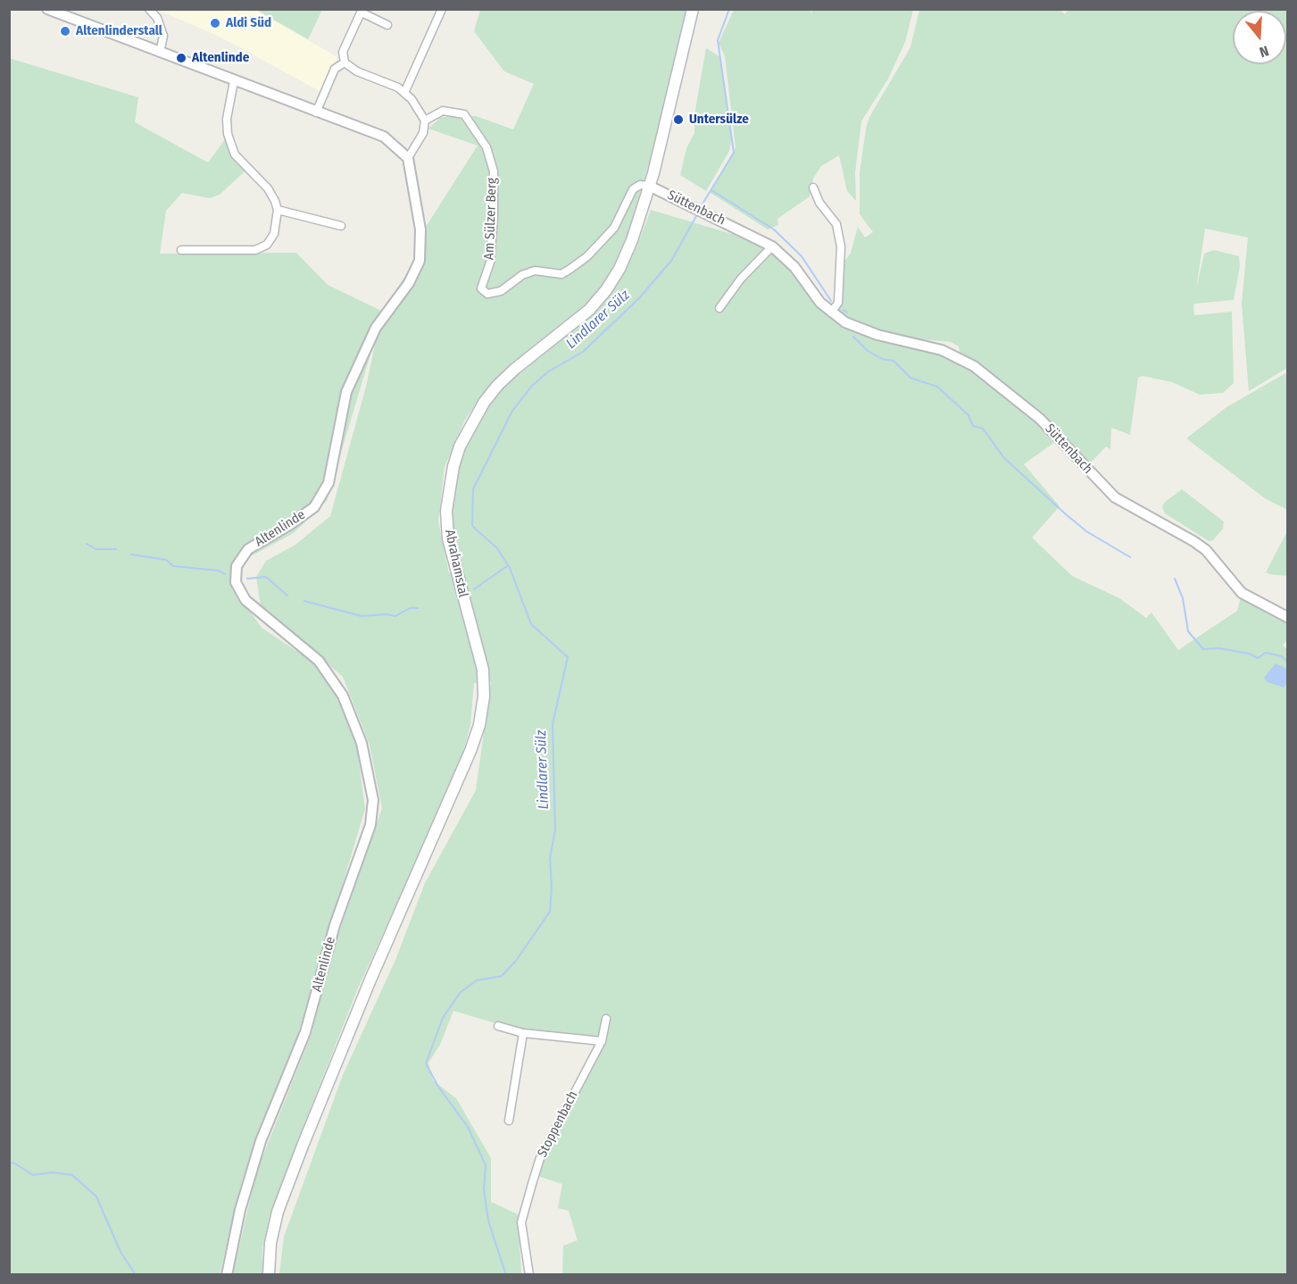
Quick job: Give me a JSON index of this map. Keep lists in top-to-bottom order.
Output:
{
  "streets": {
    "main road": ["Abrahamstal"],
    "street": [
      "Süttenbach",
      "Am Sülzer Berg",
      "Altenlinde",
      "Stoppenbach"
    ]
  },
  "crossings": [
    ["Süttenbach", "Am Sülzer Berg"],
    ["Süttenbach", "Abrahamstal"],
    ["Am Sülzer Berg", "Abrahamstal"]
  ],
  "water": ["Lindlarer Sülz"],
  "places": [
    "Aldi Süd",
    "Altenlinderstall",
    "Altenlinde",
    "Untersülze"
  ],
  "north": "bottom"
}
